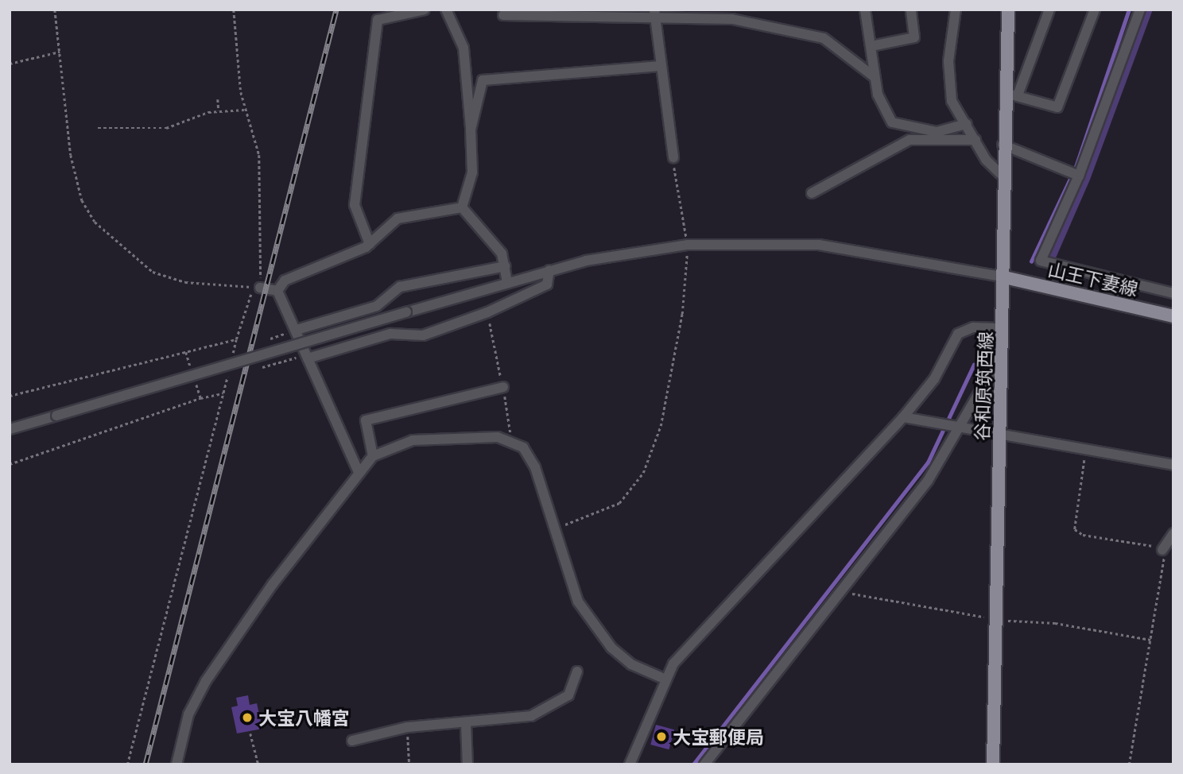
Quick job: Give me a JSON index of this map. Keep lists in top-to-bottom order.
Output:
{
  "streets": {
    "main road": ["山王下妻線", "谷和原筑西線"]
  },
  "crossings": [
    ["山王下妻線", "谷和原筑西線"]
  ],
  "places": ["大宝八幡宮", "大宝郵便局"]
}
